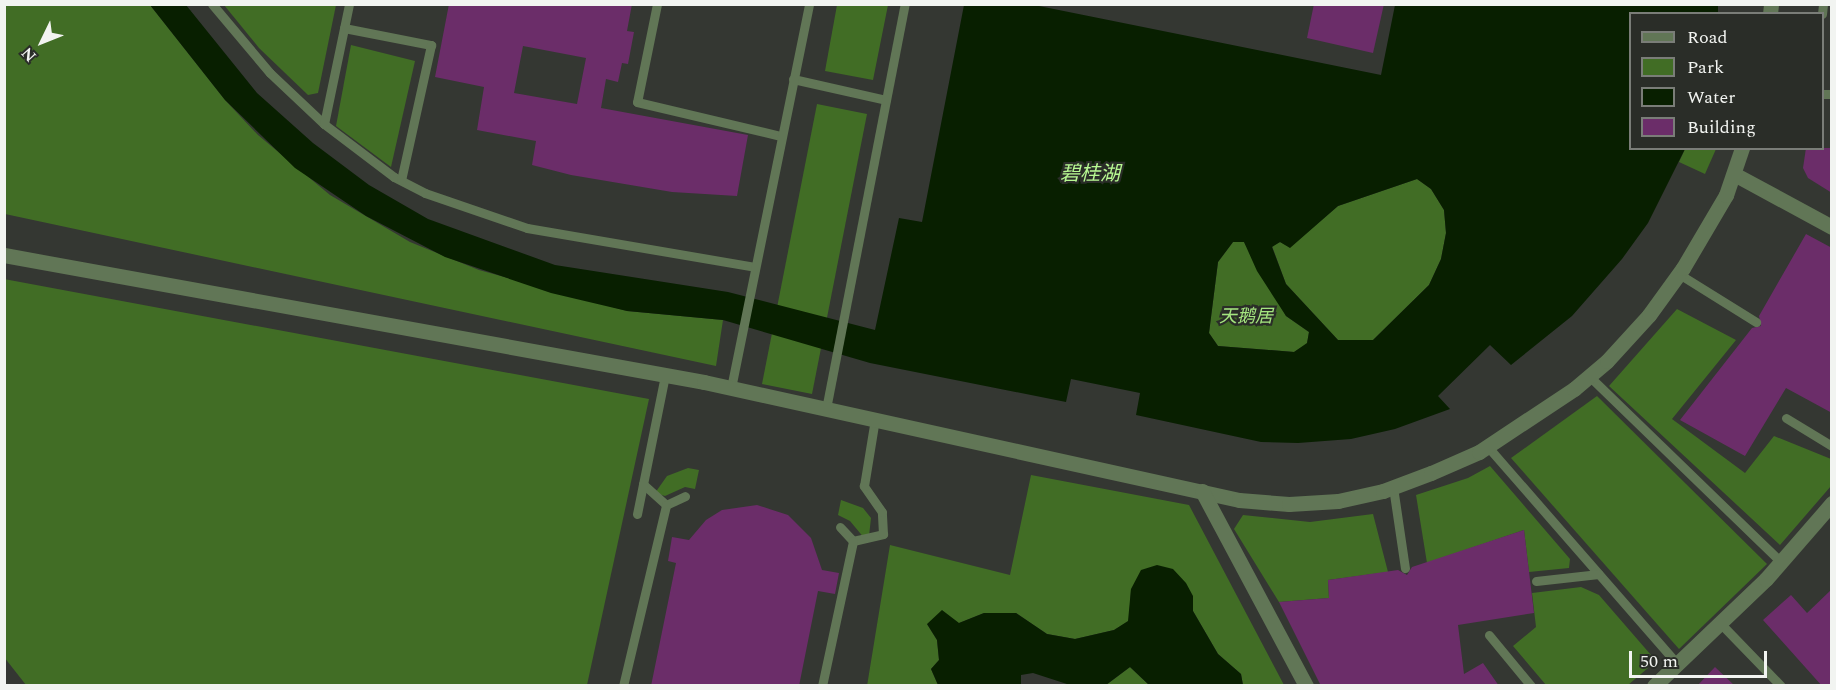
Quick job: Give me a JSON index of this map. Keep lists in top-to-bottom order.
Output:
{
  "water": ["碧桂湖"],
  "parks": ["天鹅居"],
  "legend": [
    "Road",
    "Park",
    "Water",
    "Building"
  ],
  "scale_bar": "50 m",
  "north": "bottom left"
}
